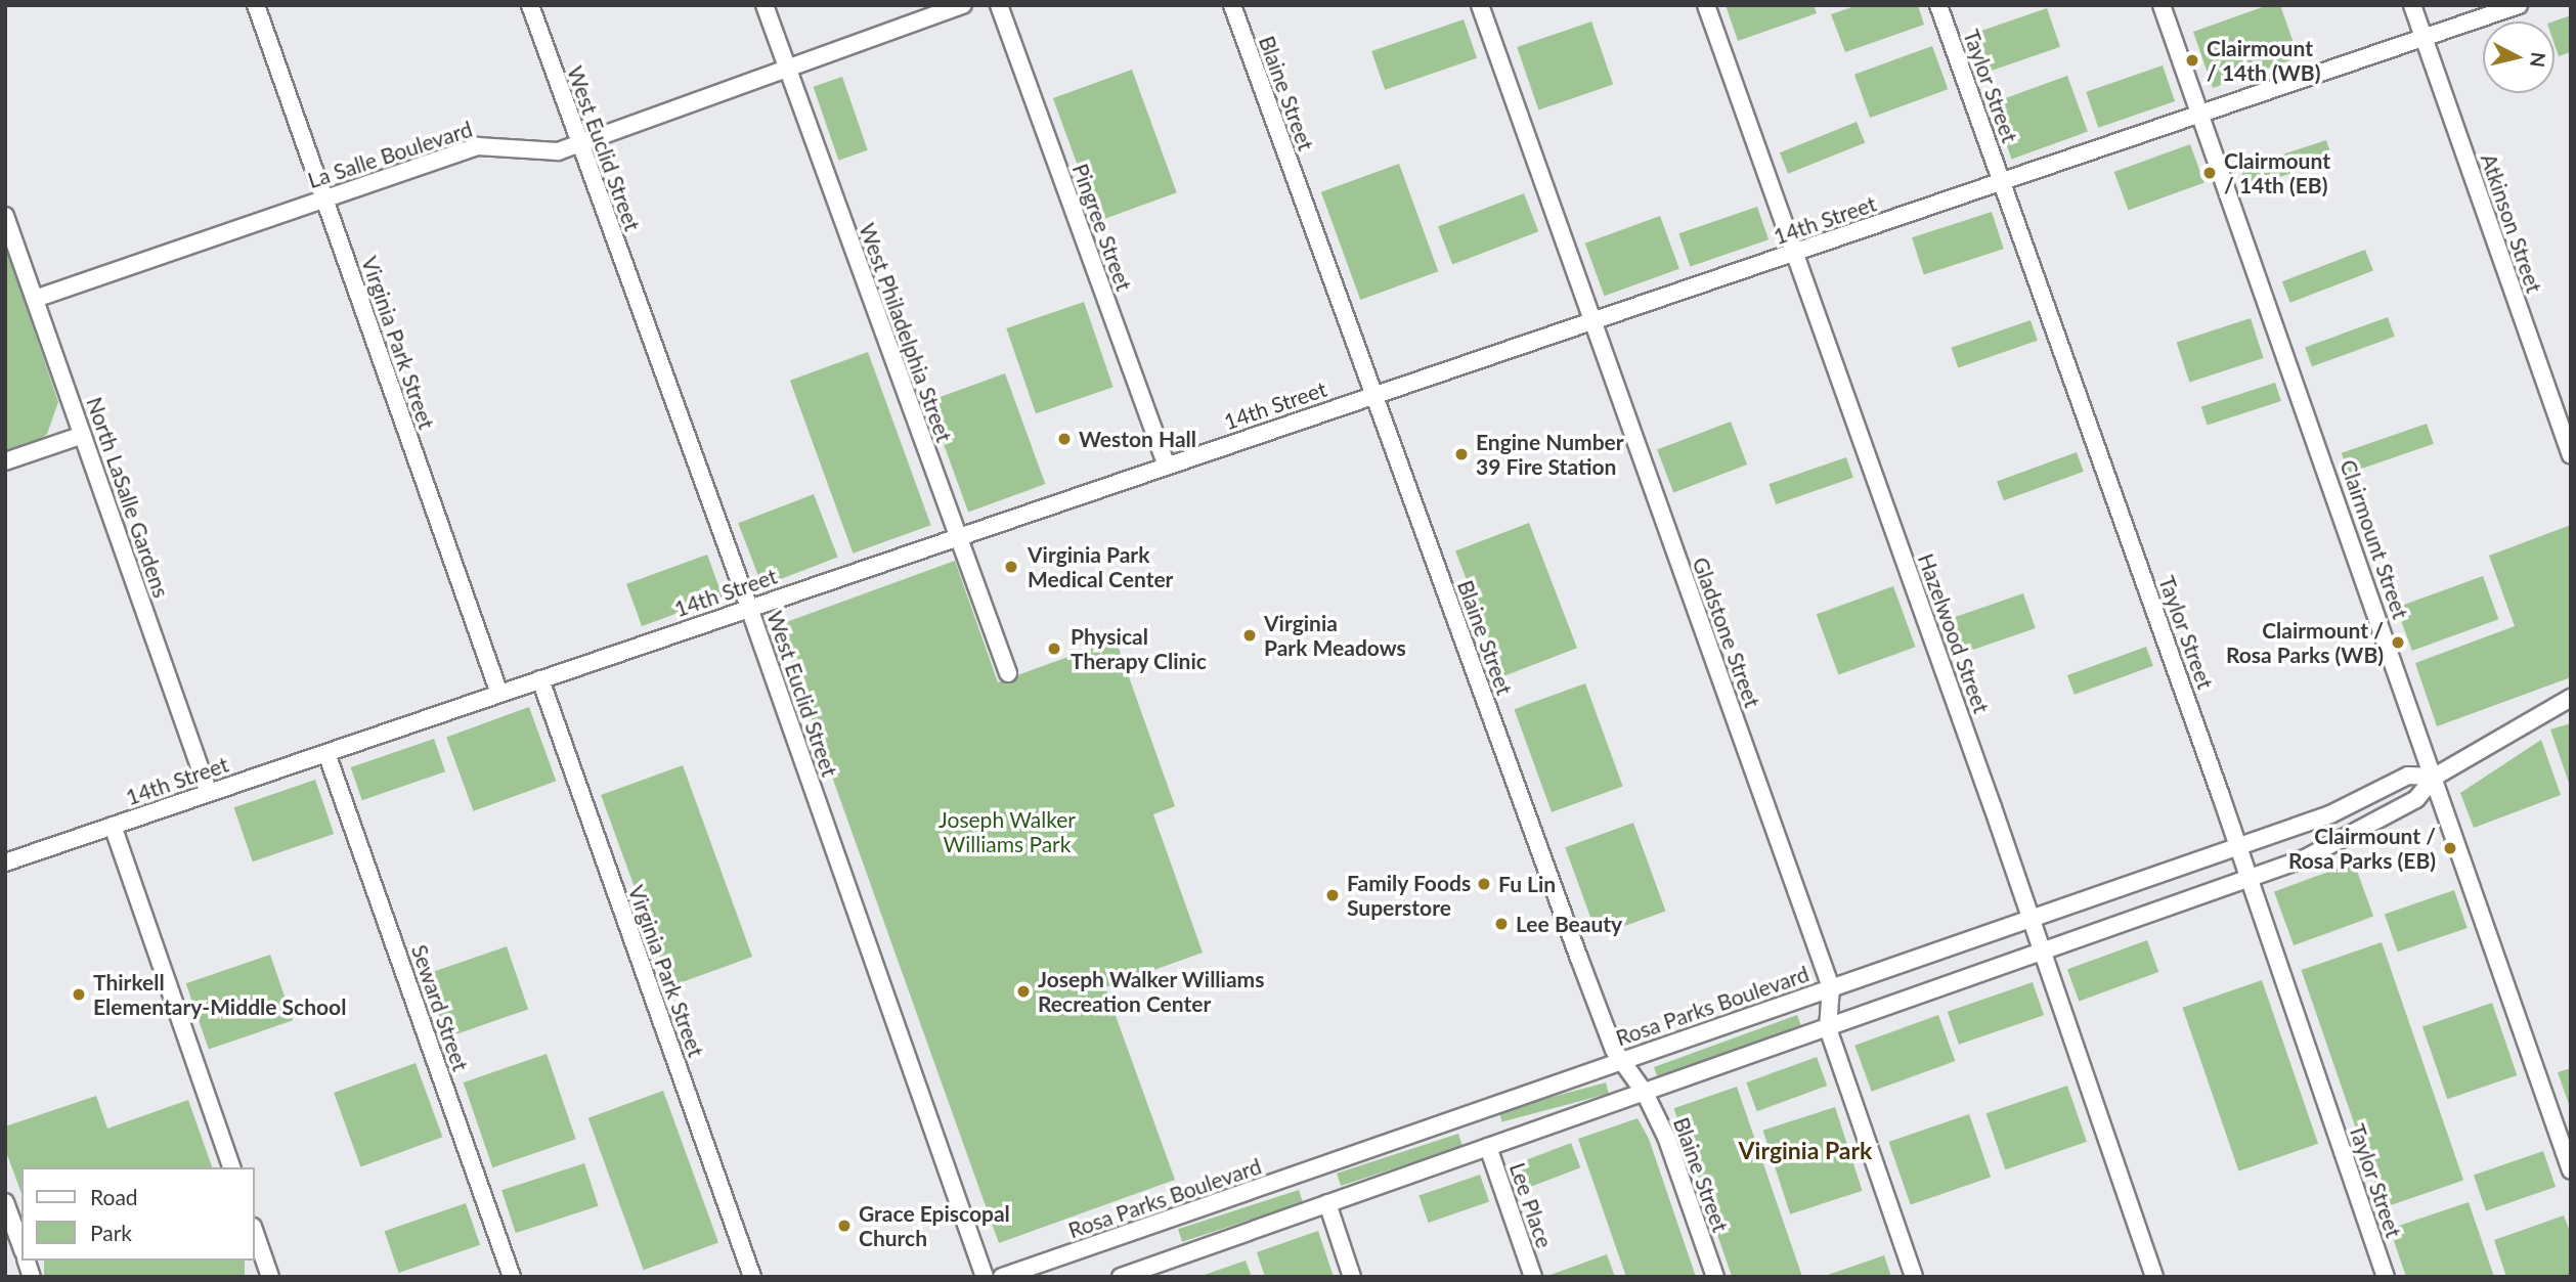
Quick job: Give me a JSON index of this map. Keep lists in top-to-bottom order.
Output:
{
  "streets": {
    "street": [
      "Taylor Street",
      "Blaine Street",
      "West Euclid Street",
      "La Salle Boulevard",
      "14th Street",
      "Atkinson Street",
      "Pingree Street",
      "West Philadelphia Street",
      "Virginia Park Street",
      "North LaSalle Gardens",
      "Clairmount Street",
      "Gladstone Street",
      "Hazelwood Street",
      "Rosa Parks Boulevard",
      "Seward Street",
      "Lee Place"
    ]
  },
  "crossings": [
    ["Taylor Street", "14th Street"],
    ["Taylor Street", "Rosa Parks Boulevard"],
    ["Blaine Street", "14th Street"],
    ["Blaine Street", "Rosa Parks Boulevard"],
    ["West Euclid Street", "La Salle Boulevard"],
    ["West Euclid Street", "14th Street"],
    ["La Salle Boulevard", "West Philadelphia Street"],
    ["La Salle Boulevard", "Virginia Park Street"],
    ["La Salle Boulevard", "North LaSalle Gardens"],
    ["14th Street", "Atkinson Street"],
    ["14th Street", "Pingree Street"],
    ["14th Street", "West Philadelphia Street"],
    ["14th Street", "Virginia Park Street"],
    ["14th Street", "North LaSalle Gardens"],
    ["14th Street", "Clairmount Street"],
    ["14th Street", "Gladstone Street"],
    ["14th Street", "Hazelwood Street"],
    ["14th Street", "Seward Street"],
    ["Clairmount Street", "Rosa Parks Boulevard"],
    ["Gladstone Street", "Rosa Parks Boulevard"],
    ["Hazelwood Street", "Rosa Parks Boulevard"],
    ["Rosa Parks Boulevard", "Lee Place"]
  ],
  "districts": ["Virginia Park"],
  "parks": ["Joseph Walker Williams Park"],
  "places": [
    "Clairmount / 14th (WB)",
    "Clairmount / 14th (EB)",
    "Weston Hall",
    "Engine Number 39 Fire Station",
    "Virginia Park Medical Center",
    "Virginia Park Meadows",
    "Clairmount / Rosa Parks (WB)",
    "Physical Therapy Clinic",
    "Clairmount / Rosa Parks (EB)",
    "Fu Lin",
    "Family Foods Superstore",
    "Lee Beauty",
    "Joseph Walker Williams Recreation Center",
    "Thirkell Elementary-Middle School",
    "Grace Episcopal Church"
  ],
  "legend": ["Road", "Park"],
  "north": "right"
}
